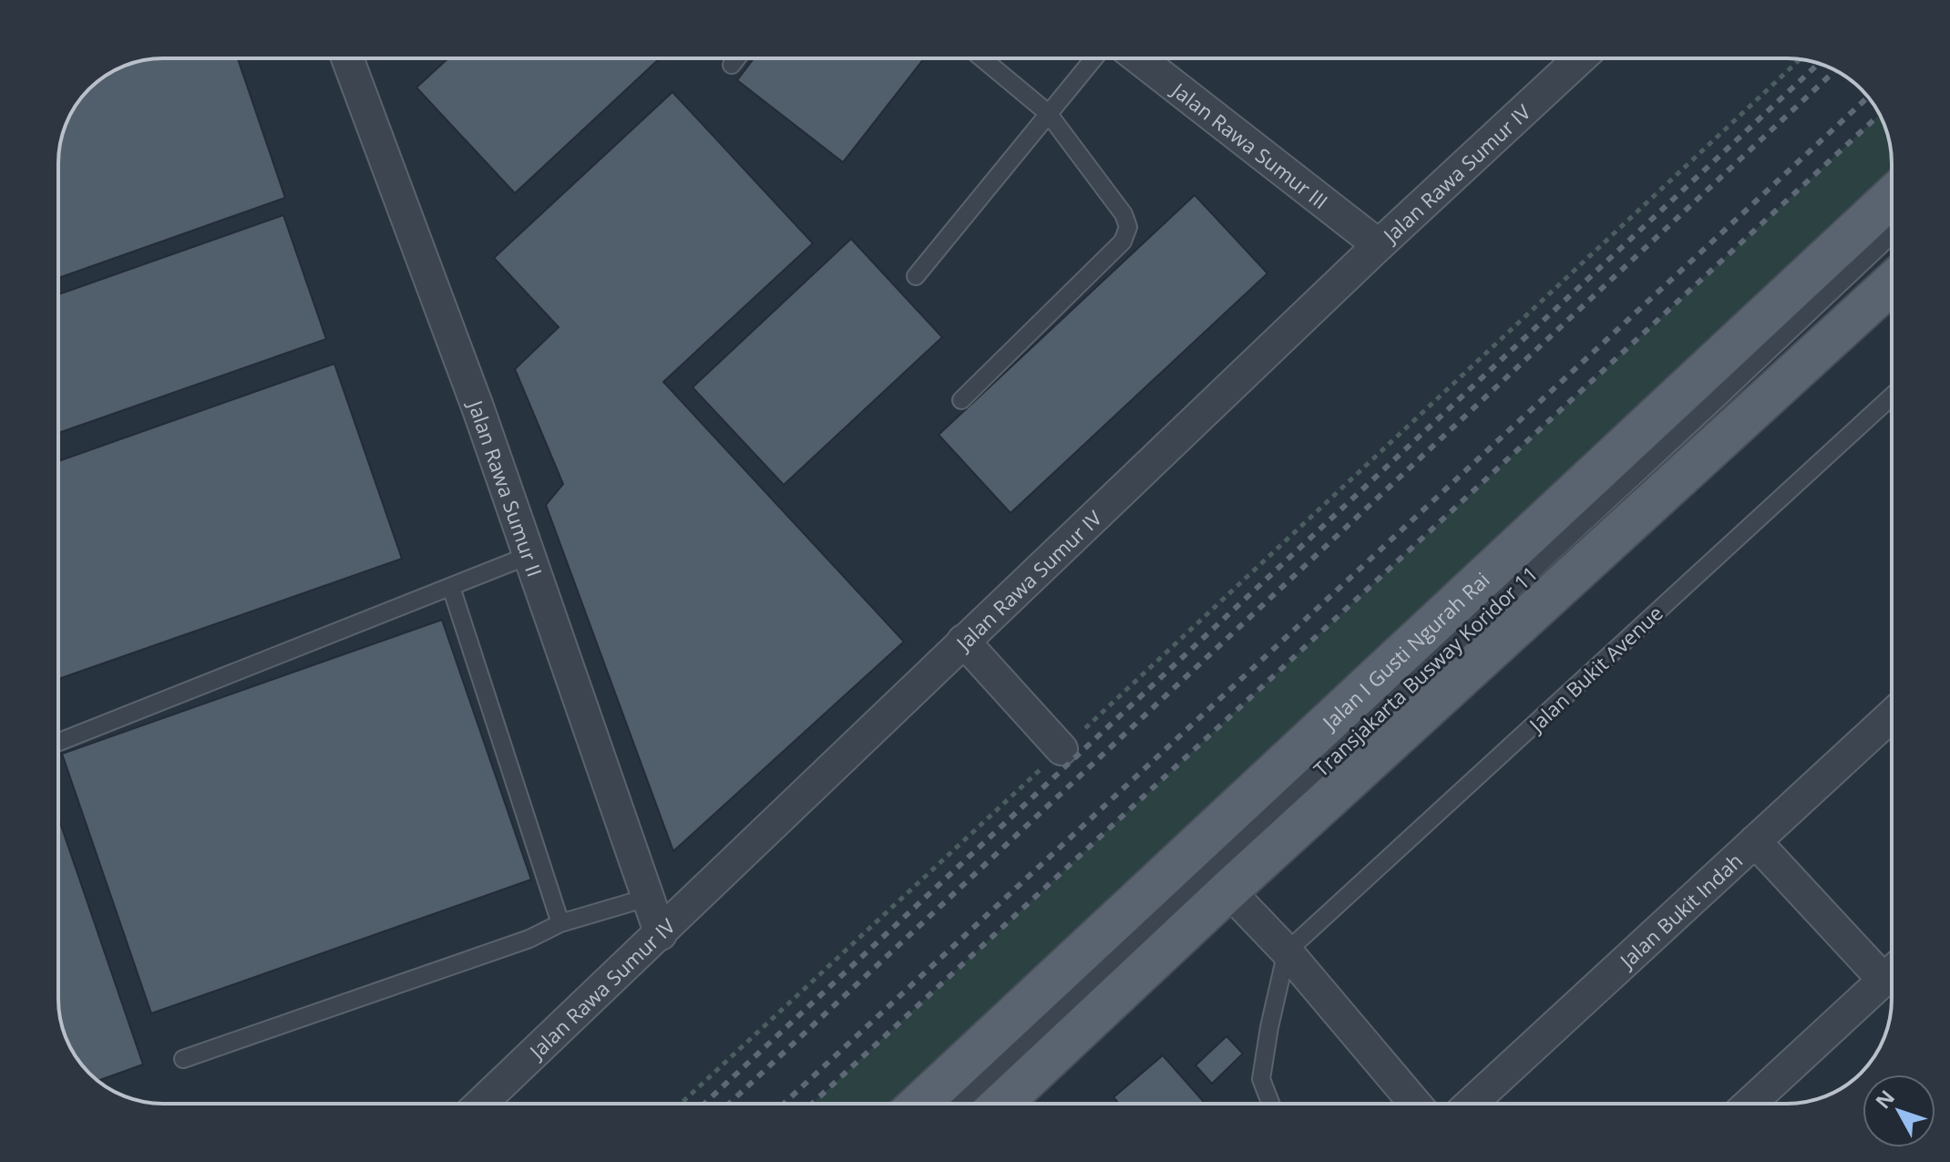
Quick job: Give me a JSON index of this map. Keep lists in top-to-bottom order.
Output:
{
  "streets": {
    "main road": ["Jalan I Gusti Ngurah Rai"],
    "street": [
      "Jalan Rawa Sumur III",
      "Jalan Rawa Sumur IV",
      "Jalan Rawa Sumur II",
      "Jalan Bukit Indah"
    ],
    "lane": ["Jalan Bukit Avenue", "Transjakarta Busway Koridor 11"]
  },
  "crossings": [
    ["Jalan Rawa Sumur III", "Jalan Rawa Sumur IV"],
    ["Jalan Rawa Sumur IV", "Jalan Rawa Sumur II"]
  ],
  "north": "top left"
}
